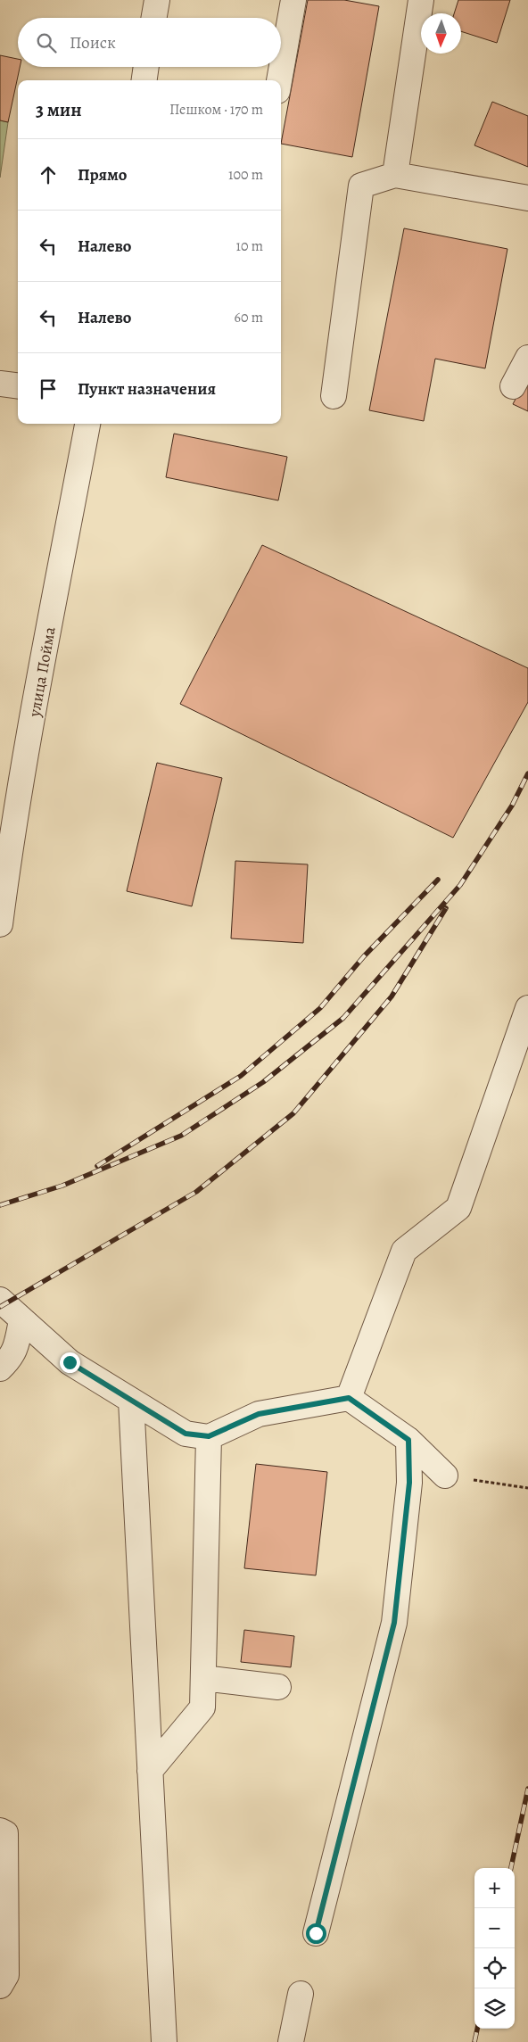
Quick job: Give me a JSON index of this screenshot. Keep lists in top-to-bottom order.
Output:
{
  "streets": {
    "street": ["улица Пойма"]
  },
  "north": "bottom",
  "page": {
    "search": "Поиск",
    "heading": ["3 мин", "Пешком · 170 m"],
    "list": [
      ["Прямо", "100 m"],
      ["Налево", "10 m"],
      ["Налево", "60 m"],
      "Пункт назначения"
    ],
    "map_buttons": ["+", "−"]
  }
}
